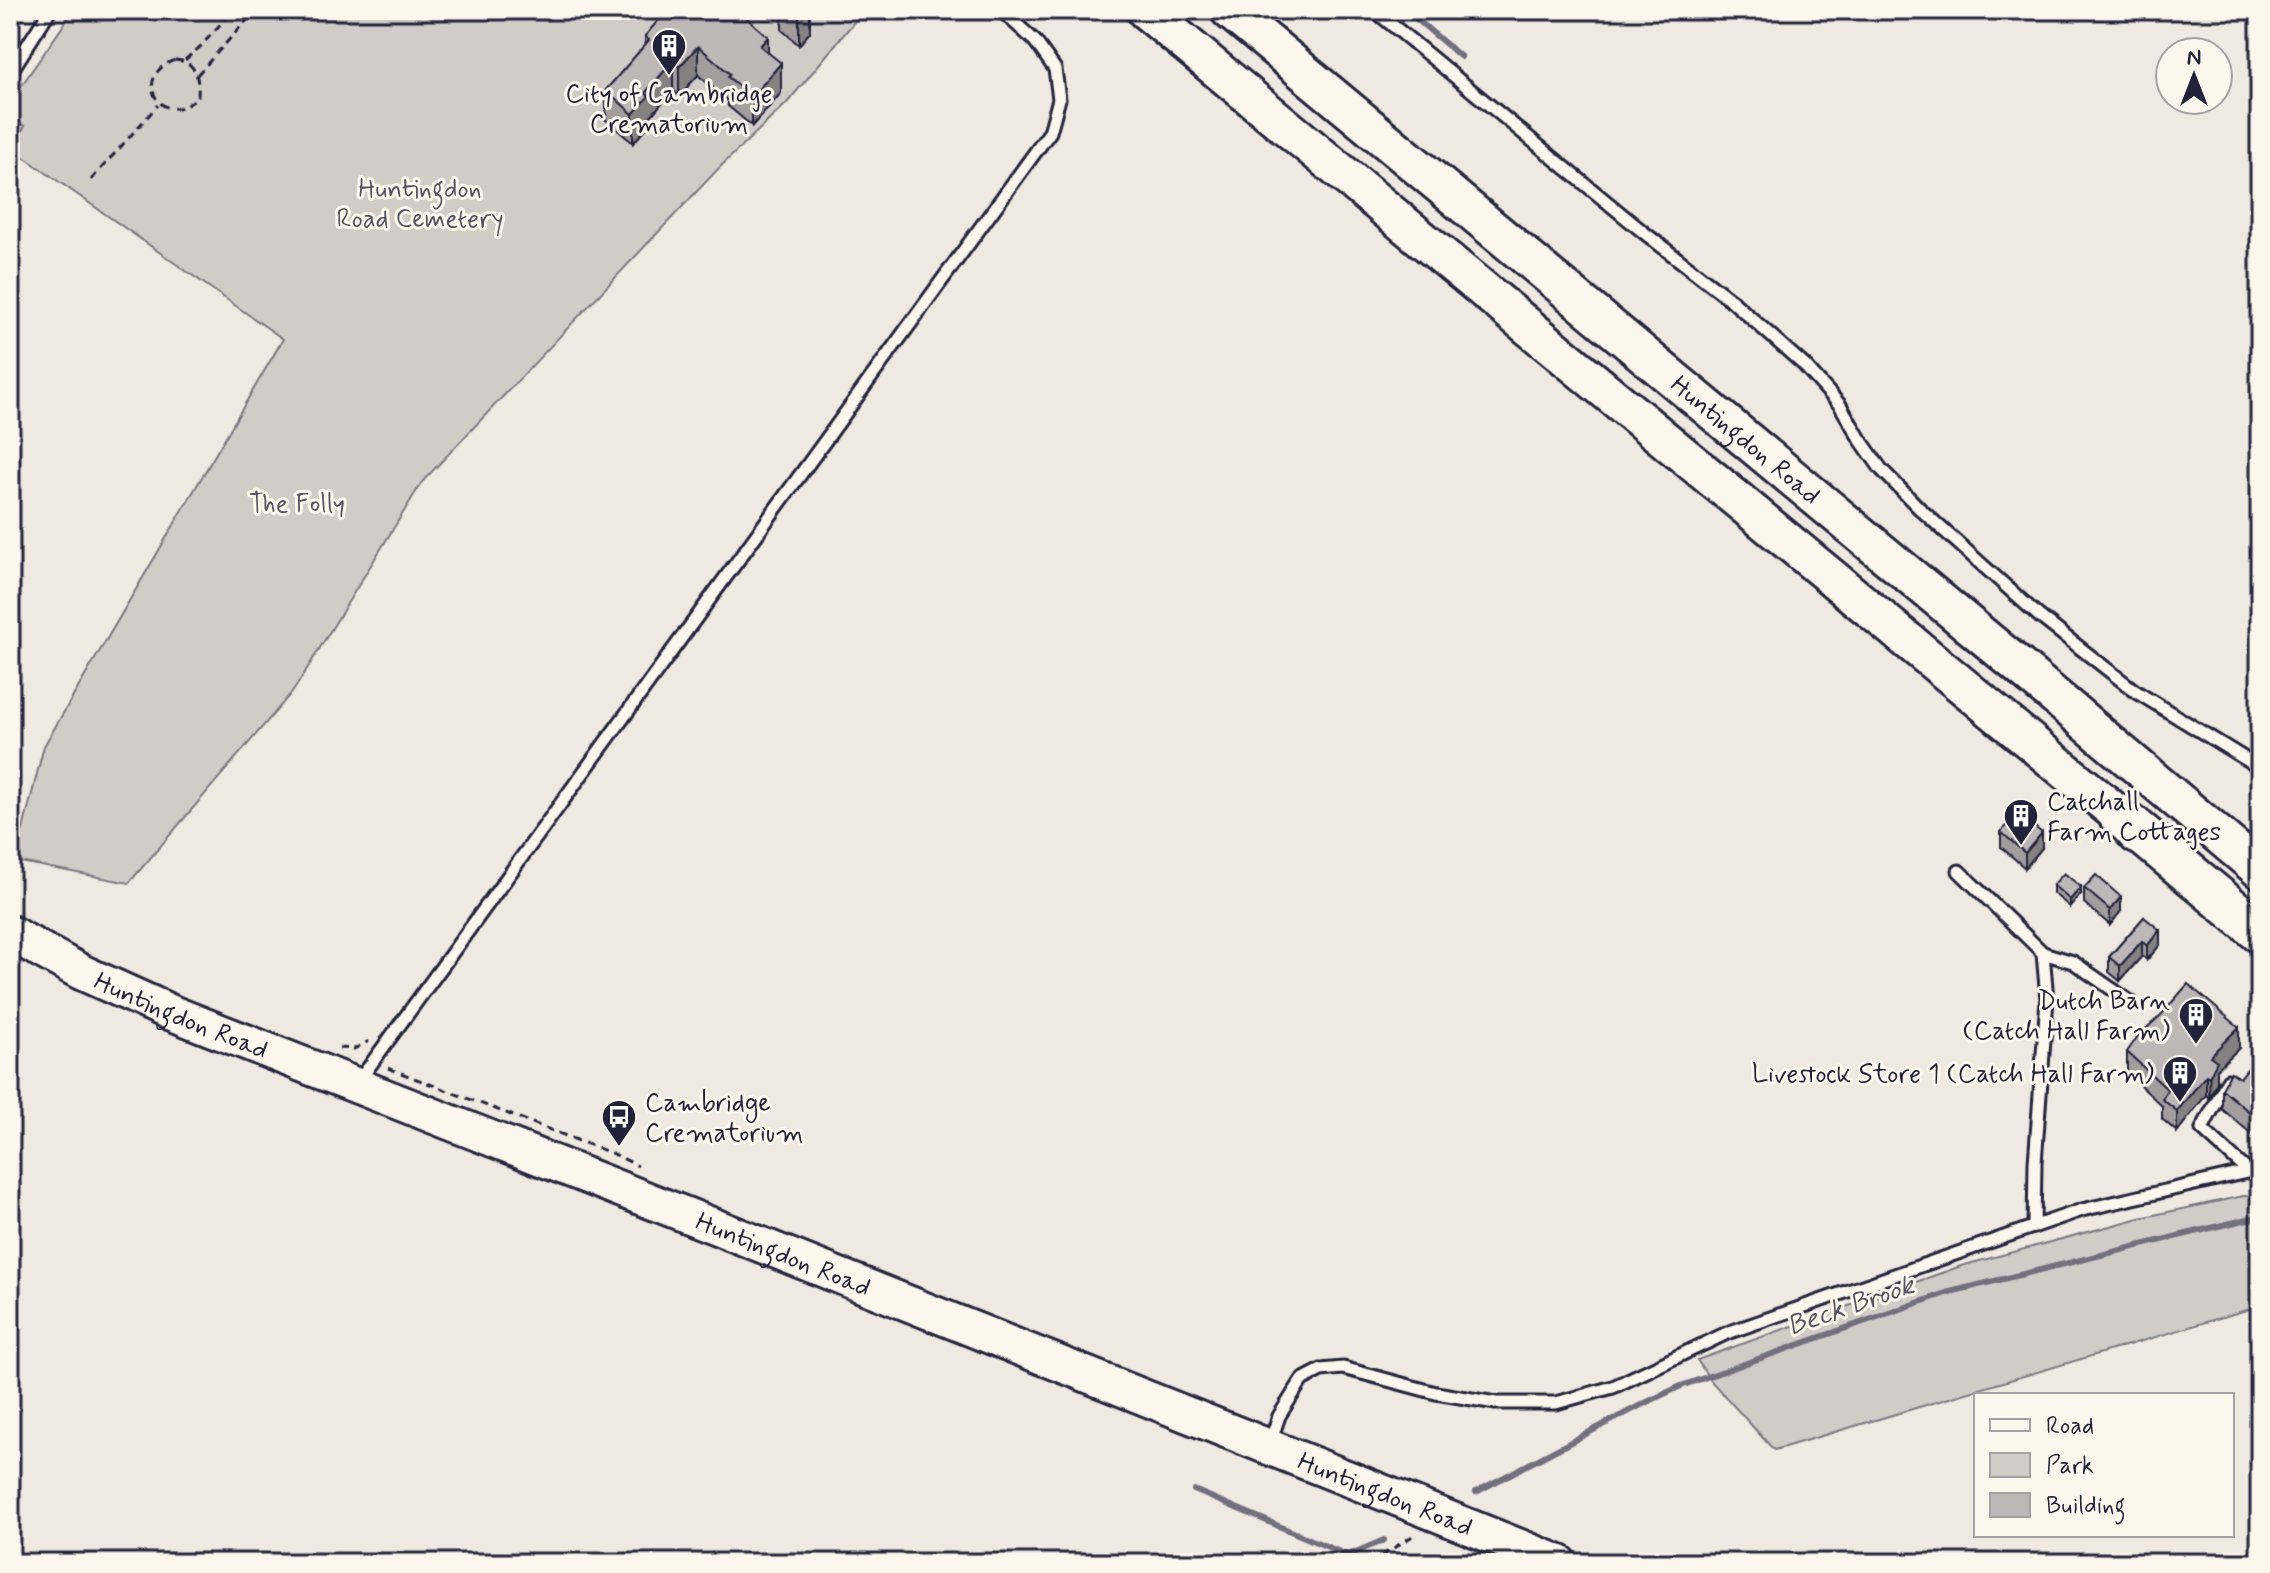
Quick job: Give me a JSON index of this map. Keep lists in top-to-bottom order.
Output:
{
  "streets": {
    "highway": ["Huntingdon Road"]
  },
  "water": ["Beck Brook"],
  "parks": ["Huntingdon Road Cemetery", "The Folly"],
  "places": {
    "building": [
      "City of Cambridge Crematorium",
      "Catchall Farm Cottages",
      "Dutch Barn (Catch Hall Farm)",
      "Livestock Store 1 (Catch Hall Farm)"
    ],
    "bus stop": ["Cambridge Crematorium"]
  },
  "legend": ["Road", "Park", "Building"],
  "north": "top"
}
